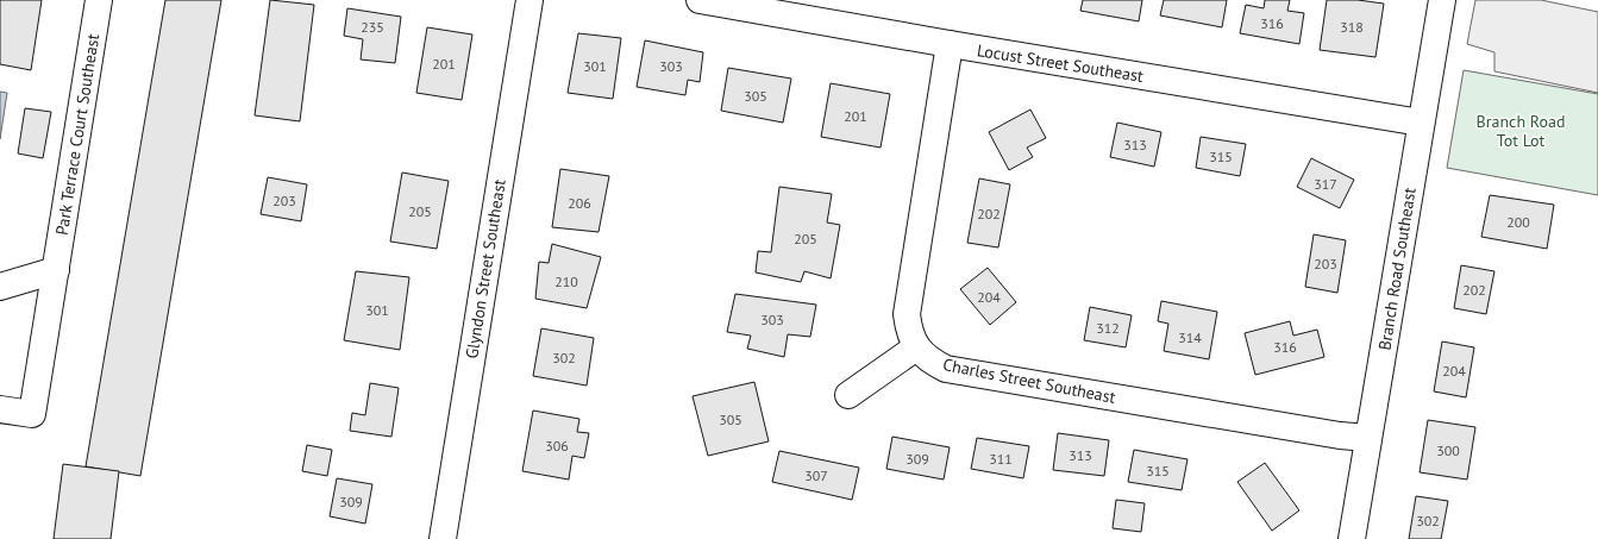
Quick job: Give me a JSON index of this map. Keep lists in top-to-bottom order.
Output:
{
  "streets": {
    "street": [
      "Locust Street Southeast",
      "Park Terrace Court Southeast",
      "Glyndon Street Southeast",
      "Branch Road Southeast",
      "Charles Street Southeast"
    ]
  },
  "crossings": [
    ["Locust Street Southeast", "Branch Road Southeast"],
    ["Locust Street Southeast", "Charles Street Southeast"],
    ["Branch Road Southeast", "Charles Street Southeast"]
  ],
  "parks": ["Branch Road Tot Lot"],
  "house_numbers": [
    "316",
    "235",
    "318",
    "201",
    "301",
    "303",
    "305",
    "201",
    "313",
    "315",
    "317",
    "203",
    "206",
    "205",
    "202",
    "200",
    "205",
    "203",
    "210",
    "202",
    "204",
    "301",
    "303",
    "312",
    "314",
    "316",
    "302",
    "204",
    "305",
    "306",
    "300",
    "313",
    "309",
    "311",
    "315",
    "307",
    "309",
    "302"
  ]
}
